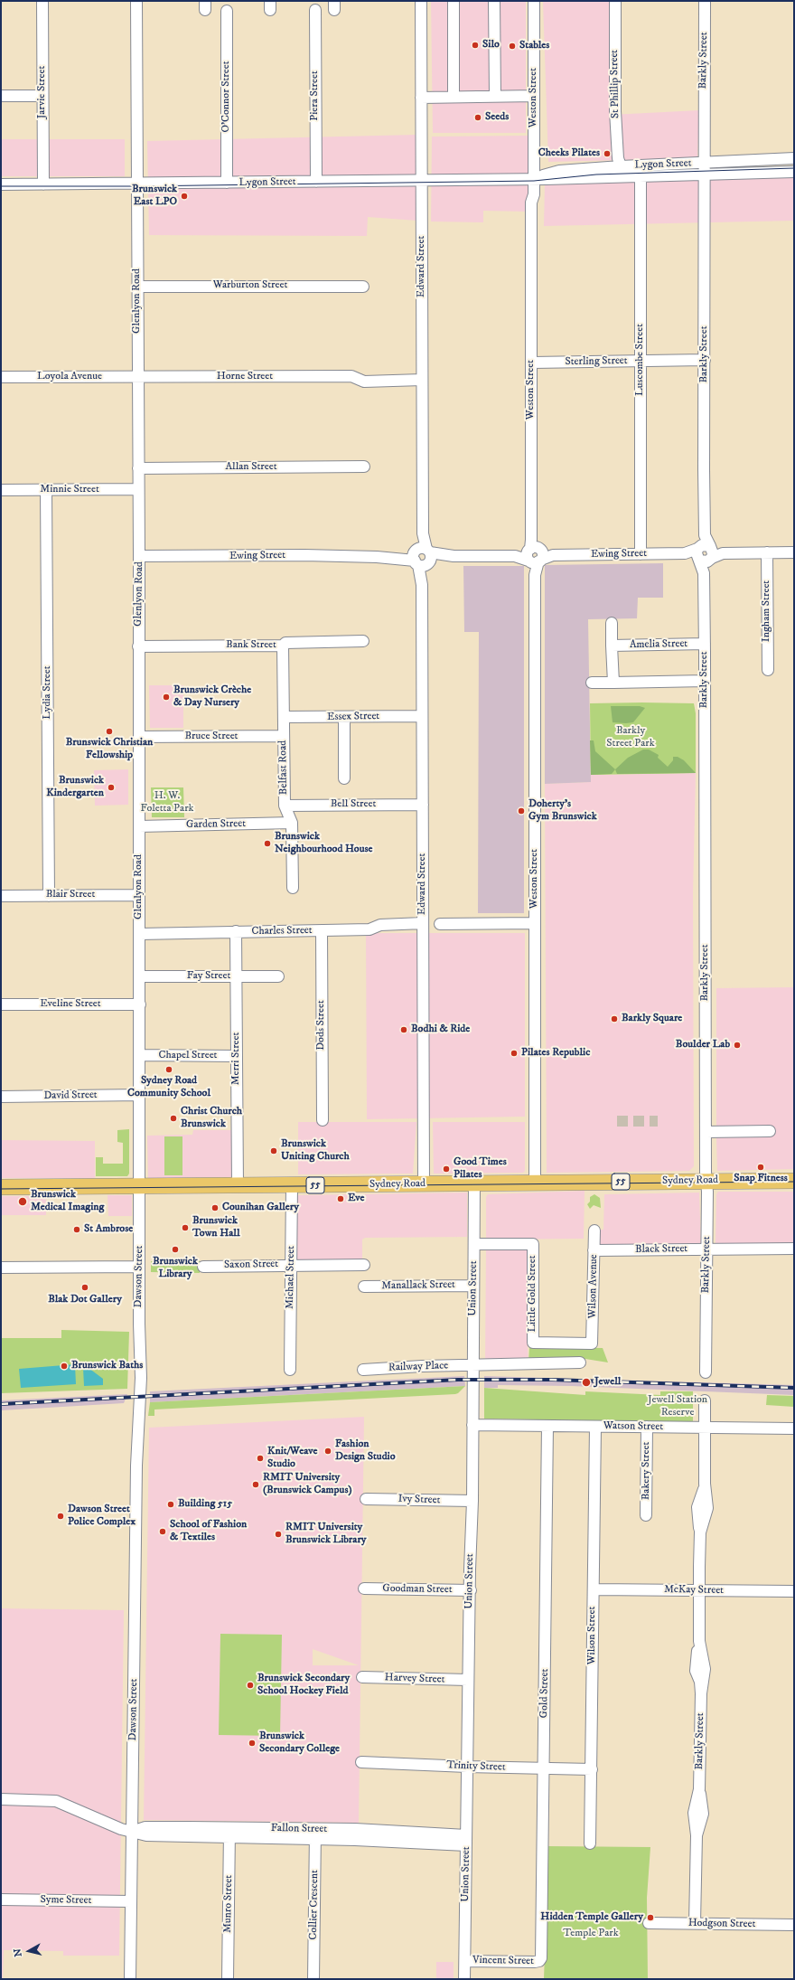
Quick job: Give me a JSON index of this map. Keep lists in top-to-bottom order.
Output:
{
  "streets": {
    "highway": ["Sydney Road", "55"],
    "street": [
      "Barkly Street",
      "St Phillip Street",
      "Jarvie Street",
      "Piera Street",
      "O'Connor Street",
      "Weston Street",
      "Lygon Street",
      "Edward Street",
      "Warburton Street",
      "Glenlyon Road",
      "Luscombe Street",
      "Sterling Street",
      "Loyola Avenue",
      "Horne Street",
      "Allan Street",
      "Minnie Street",
      "Ewing Street",
      "Ingham Street",
      "Amelia Street",
      "Bank Street",
      "Lydia Street",
      "Essex Street",
      "Bruce Street",
      "Belfast Road",
      "Bell Street",
      "Garden Street",
      "Blair Street",
      "Charles Street",
      "Fay Street",
      "Eveline Street",
      "Dods Street",
      "Chapel Street",
      "Merri Street",
      "David Street",
      "Black Street",
      "Saxon Street",
      "Dawson Street",
      "Michael Street",
      "Manallack Street",
      "Wilson Avenue",
      "Union Street",
      "Little Gold Street",
      "Railway Place",
      "Watson Street",
      "Bakery Street",
      "Ivy Street",
      "Goodman Street",
      "McKay Street",
      "Wilson Street",
      "Harvey Street",
      "Gold Street",
      "Trinity Street",
      "Fallon Street",
      "Syme Street",
      "Munro Street",
      "Collier Crescent",
      "Hodgson Street",
      "Vincent Street"
    ]
  },
  "crossings": [
    ["Barkly Street", "Lygon Street"],
    ["Barkly Street", "Sterling Street"],
    ["Barkly Street", "Ewing Street"],
    ["Barkly Street", "Amelia Street"],
    ["Barkly Street", "Sydney Road"],
    ["Barkly Street", "Black Street"],
    ["Barkly Street", "Watson Street"],
    ["Barkly Street", "McKay Street"],
    ["Barkly Street", "Hodgson Street"],
    ["St Phillip Street", "Lygon Street"],
    ["Jarvie Street", "Lygon Street"],
    ["Piera Street", "Lygon Street"],
    ["O'Connor Street", "Lygon Street"],
    ["Weston Street", "Lygon Street"],
    ["Weston Street", "Sterling Street"],
    ["Weston Street", "Ewing Street"],
    ["Weston Street", "Sydney Road"],
    ["Lygon Street", "Edward Street"],
    ["Lygon Street", "Glenlyon Road"],
    ["Lygon Street", "Luscombe Street"],
    ["Edward Street", "Horne Street"],
    ["Edward Street", "Ewing Street"],
    ["Edward Street", "Essex Street"],
    ["Edward Street", "Bell Street"],
    ["Edward Street", "Charles Street"],
    ["Edward Street", "Sydney Road"],
    ["Warburton Street", "Glenlyon Road"],
    ["Glenlyon Road", "Loyola Avenue"],
    ["Glenlyon Road", "Horne Street"],
    ["Glenlyon Road", "Allan Street"],
    ["Glenlyon Road", "Minnie Street"],
    ["Glenlyon Road", "Ewing Street"],
    ["Glenlyon Road", "Bank Street"],
    ["Glenlyon Road", "Bruce Street"],
    ["Glenlyon Road", "Garden Street"],
    ["Glenlyon Road", "Blair Street"],
    ["Glenlyon Road", "Charles Street"],
    ["Glenlyon Road", "Fay Street"],
    ["Glenlyon Road", "Eveline Street"],
    ["Glenlyon Road", "Chapel Street"],
    ["Glenlyon Road", "David Street"],
    ["Glenlyon Road", "Sydney Road"],
    ["Glenlyon Road", "Dawson Street"],
    ["Luscombe Street", "Sterling Street"],
    ["Luscombe Street", "Ewing Street"],
    ["Loyola Avenue", "Horne Street"],
    ["Minnie Street", "Lydia Street"],
    ["Bank Street", "Belfast Road"],
    ["Lydia Street", "Blair Street"],
    ["Essex Street", "Belfast Road"],
    ["Bruce Street", "Belfast Road"],
    ["Belfast Road", "Bell Street"],
    ["Belfast Road", "Garden Street"],
    ["Charles Street", "Dods Street"],
    ["Charles Street", "Merri Street"],
    ["Fay Street", "Merri Street"],
    ["Chapel Street", "Merri Street"],
    ["Merri Street", "Sydney Road"],
    ["Sydney Road", "Dawson Street"],
    ["Sydney Road", "Michael Street"],
    ["Sydney Road", "Union Street"],
    ["Black Street", "Wilson Avenue"],
    ["Saxon Street", "Michael Street"],
    ["Dawson Street", "Fallon Street"],
    ["Dawson Street", "Syme Street"],
    ["Manallack Street", "Union Street"],
    ["Wilson Avenue", "Little Gold Street"],
    ["Union Street", "Little Gold Street"],
    ["Union Street", "Railway Place"],
    ["Union Street", "Watson Street"],
    ["Union Street", "Ivy Street"],
    ["Union Street", "Goodman Street"],
    ["Union Street", "Harvey Street"],
    ["Union Street", "Trinity Street"],
    ["Union Street", "Fallon Street"],
    ["Union Street", "Vincent Street"],
    ["Watson Street", "Bakery Street"],
    ["Watson Street", "Wilson Street"],
    ["Watson Street", "Gold Street"],
    ["McKay Street", "Wilson Street"],
    ["Wilson Street", "Trinity Street"],
    ["Gold Street", "Trinity Street"],
    ["Gold Street", "Vincent Street"],
    ["Fallon Street", "Munro Street"],
    ["Fallon Street", "Collier Crescent"]
  ],
  "parks": [
    "Barkly Street Park",
    "H. W. Foletta Park",
    "Jewell Station Reserve",
    "Temple Park"
  ],
  "places": [
    "Silo",
    "Stables",
    "Seeds",
    "Cheeks Pilates",
    "Brunswick East LPO",
    "Brunswick Crèche & Day Nursery",
    "Brunswick Christian Fellowship",
    "Brunswick Kindergarten",
    "Doherty's Gym Brunswick",
    "Brunswick Neighbourhood House",
    "Barkly Square",
    "Bodhi & Ride",
    "Boulder Lab",
    "Pilates Republic",
    "Sydney Road Community School",
    "Christ Church Brunswick",
    "Brunswick Uniting Church",
    "Snap Fitness",
    "Good Times Pilates",
    "Eve",
    "Brunswick Medical Imaging",
    "Counihan Gallery",
    "Brunswick Town Hall",
    "St Ambrose",
    "Brunswick Library",
    "Blak Dot Gallery",
    "Brunswick Baths",
    "Jewell",
    "Fashion Design Studio",
    "Knit/Weave Studio",
    "RMIT University (Brunswick Campus)",
    "Building 515",
    "Dawson Street Police Complex",
    "School of Fashion & Textiles",
    "RMIT University Brunswick Library",
    "Brunswick Secondary School Hockey Field",
    "Brunswick Secondary College",
    "Hidden Temple Gallery"
  ],
  "north": "left"
}
